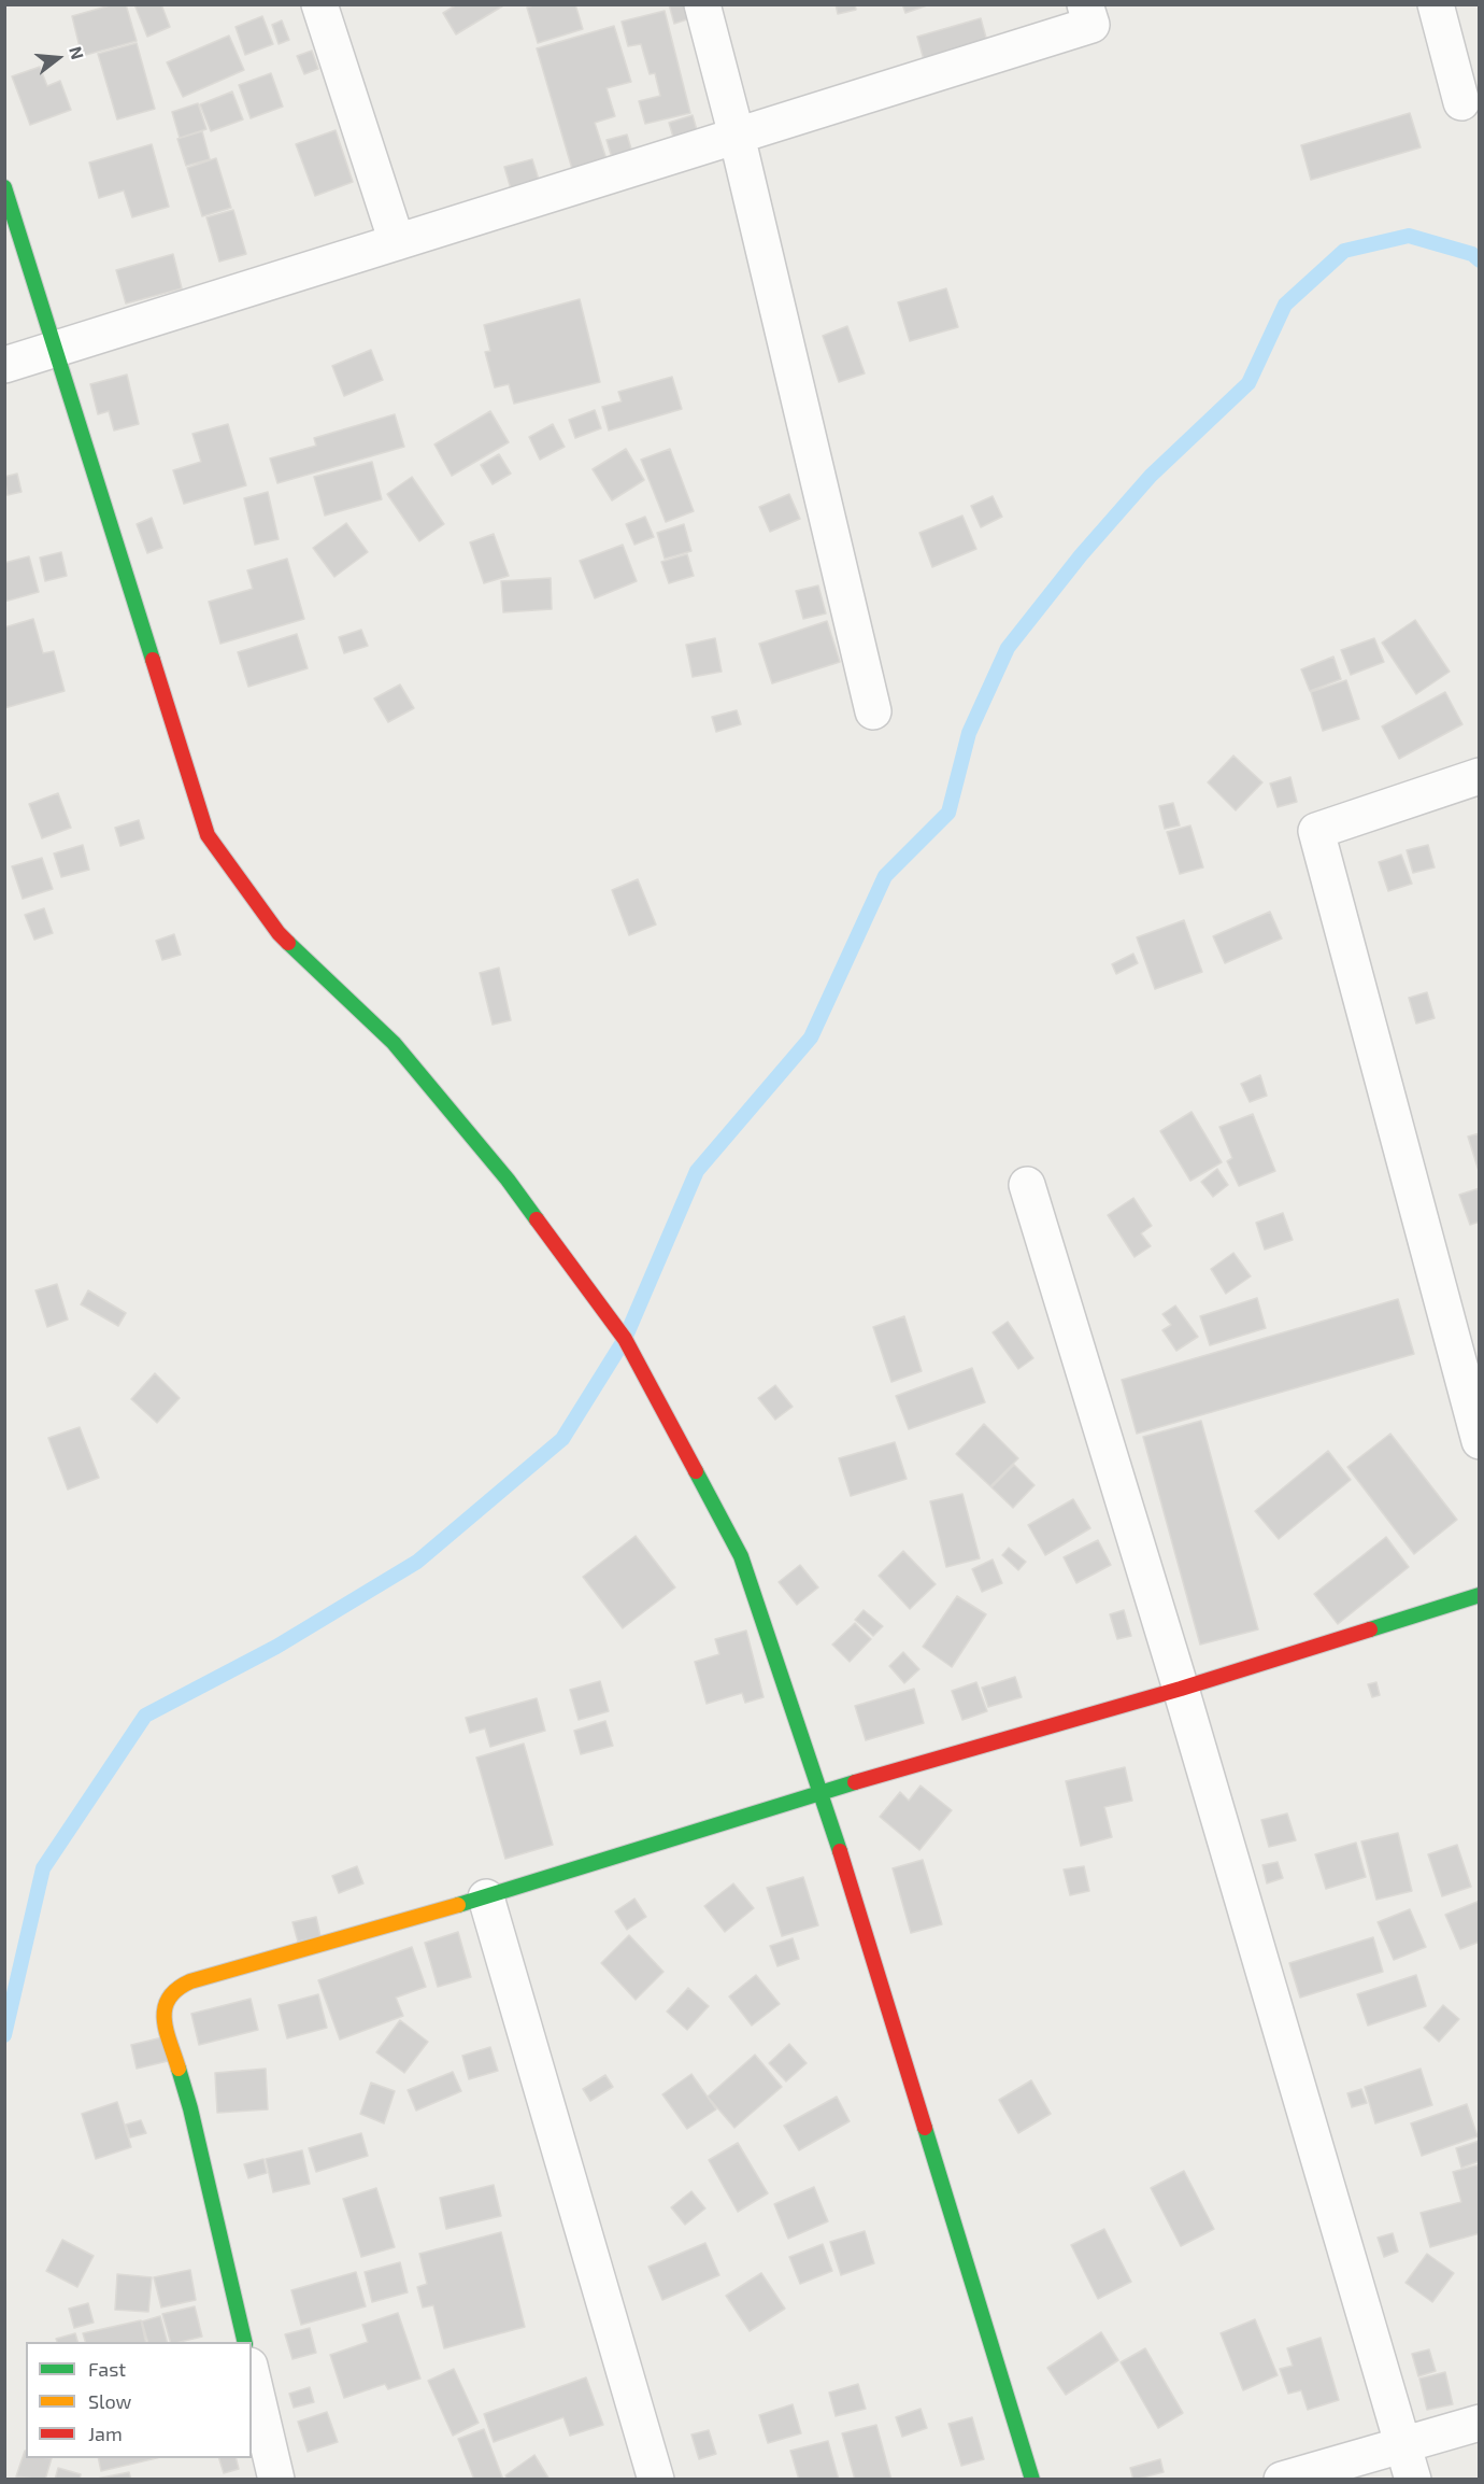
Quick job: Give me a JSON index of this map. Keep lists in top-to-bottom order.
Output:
{
  "legend": ["Fast", "Slow", "Jam"],
  "north": "right"
}
